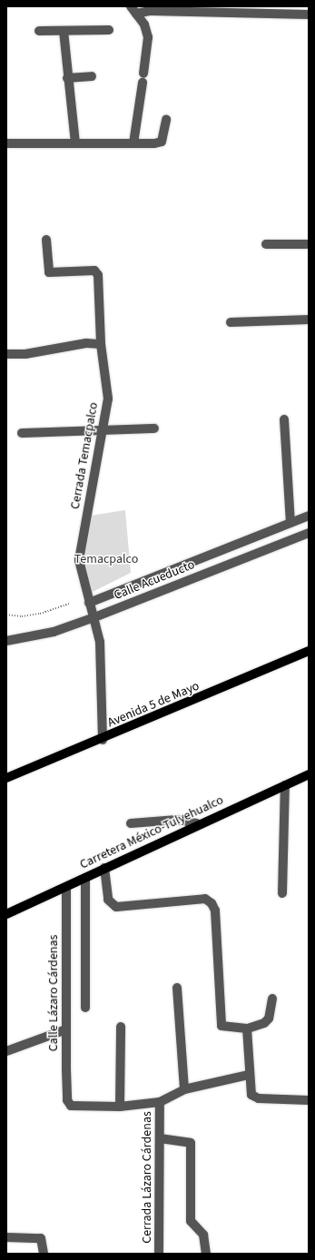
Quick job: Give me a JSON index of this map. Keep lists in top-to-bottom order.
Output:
{
  "streets": {
    "main road": ["Avenida 5 de Mayo", "Carretera México-Tulyehualco"],
    "street": [
      "Cerrada Temacpalco",
      "Calle Acueducto",
      "Calle Lázaro Cárdenas",
      "Cerrada Lázaro Cárdenas"
    ]
  },
  "crossings": [
    ["Cerrada Temacpalco", "Calle Acueducto"],
    ["Cerrada Temacpalco", "Avenida 5 de Mayo"],
    ["Carretera México-Tulyehualco", "Calle Lázaro Cárdenas"]
  ],
  "parks": ["Temacpalco"]
}
